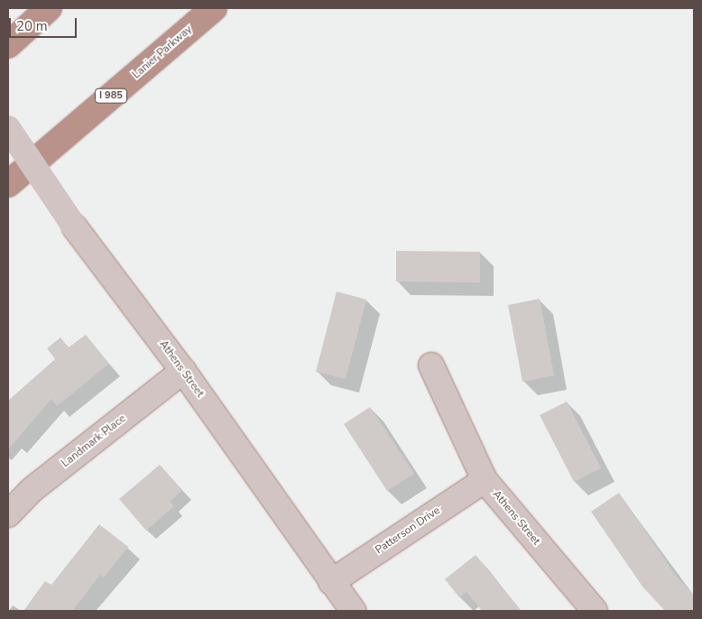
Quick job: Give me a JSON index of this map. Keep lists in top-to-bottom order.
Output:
{
  "streets": {
    "highway": ["Lanier Parkway", "I 985"],
    "street": ["Athens Street", "Landmark Place", "Patterson Drive"]
  },
  "crossings": [
    ["Athens Street", "Landmark Place"],
    ["Athens Street", "Patterson Drive"]
  ],
  "scale_bar": "20 m"
}
